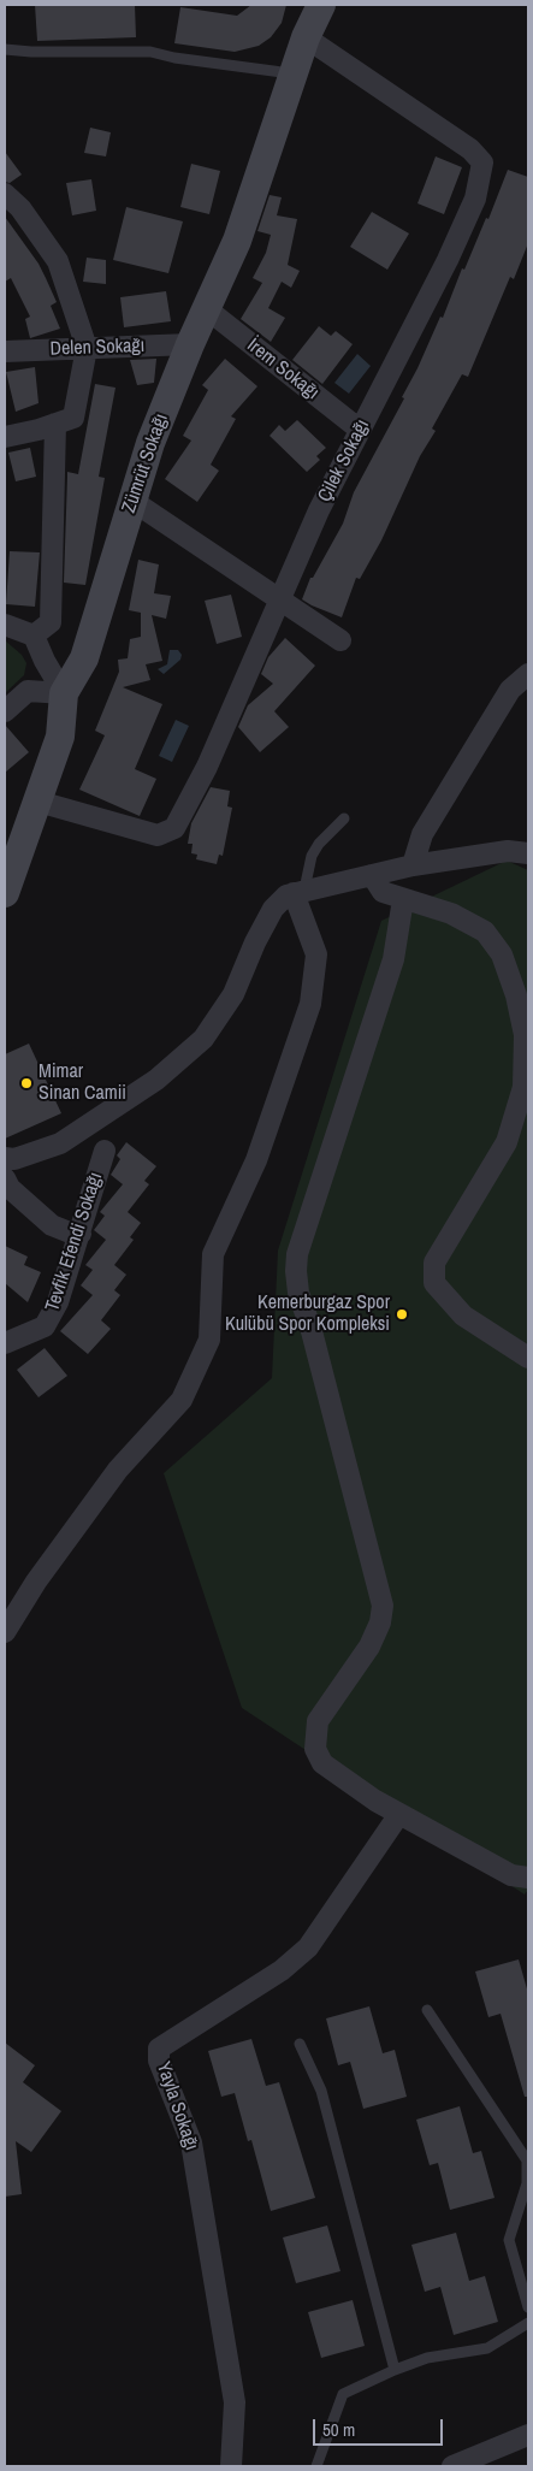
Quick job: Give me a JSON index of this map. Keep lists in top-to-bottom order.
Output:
{
  "streets": {
    "street": [
      "Delen Sokağı",
      "İrem Sokağı",
      "Çilek Sokağı",
      "Zümrüt Sokağı",
      "Tevfik Efendi Sokağı",
      "Yayla Sokağı"
    ]
  },
  "crossings": [
    ["Delen Sokağı", "Zümrüt Sokağı"],
    ["İrem Sokağı", "Çilek Sokağı"],
    ["İrem Sokağı", "Zümrüt Sokağı"],
    ["Çilek Sokağı", "Zümrüt Sokağı"]
  ],
  "places": ["Mimar Sinan Camii", "Kemerburgaz Spor Kulübü Spor Kompleksi"],
  "scale_bar": "50 m"
}
